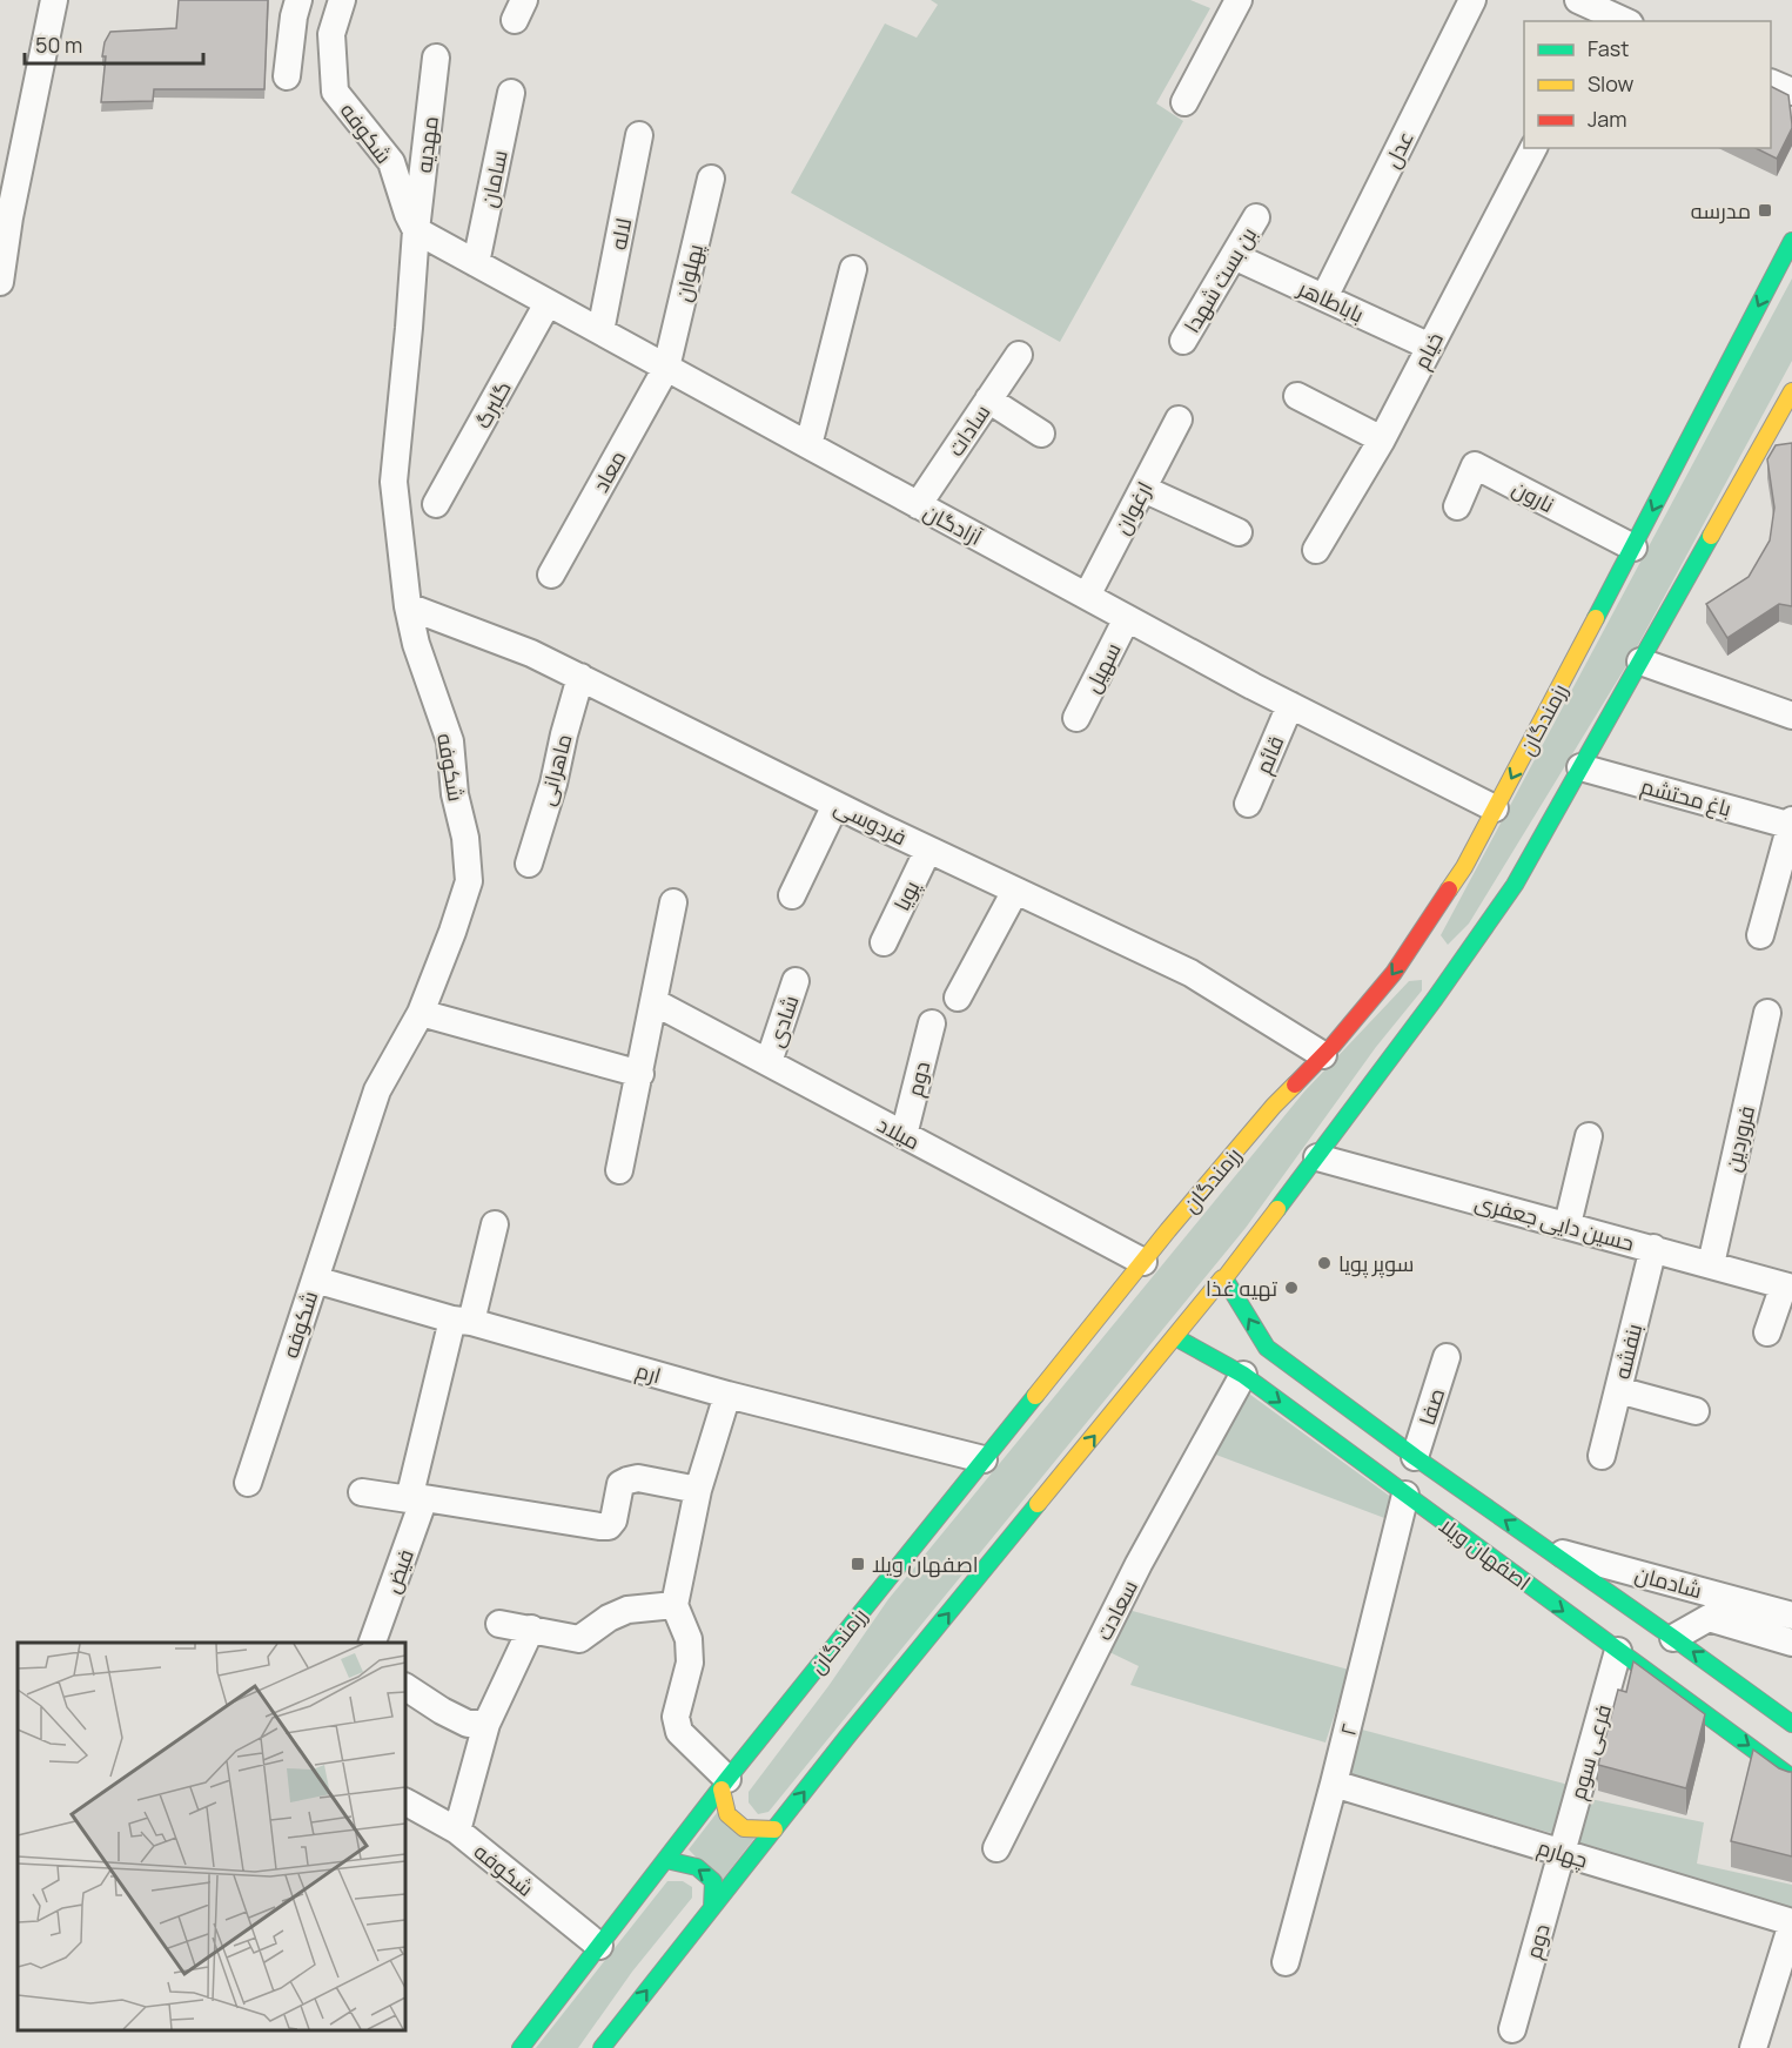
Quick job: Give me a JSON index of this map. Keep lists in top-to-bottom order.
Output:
{
  "streets": {
    "main road": ["رزمندگان", "اصفهان ویلا"],
    "street": [
      "شکوفه",
      "مهدیه",
      "عدل",
      "سامان",
      "لاله",
      "پهلوان",
      "بن بست شهدا",
      "باباطاهر",
      "خیام",
      "گلبرگ",
      "سادات",
      "معاد",
      "نارون",
      "ارغوان",
      "آزادگان",
      "سهیل",
      "قائم",
      "ماهرانی",
      "باغ محتشم",
      "فردوسی",
      "پویا",
      "شادی",
      "دوم",
      "میلاد",
      "فروردین",
      "حسین دایی جعفری",
      "بنفشه",
      "ارم",
      "صفا",
      "فیض",
      "شادمان",
      "سعادت",
      "۲",
      "فرعی سوم",
      "چهارم"
    ]
  },
  "crossings": [
    ["شکوفه", "مهدیه"],
    ["شکوفه", "آزادگان"],
    ["شکوفه", "رزمندگان"],
    ["شکوفه", "فردوسی"],
    ["شکوفه", "ارم"],
    ["مهدیه", "آزادگان"],
    ["عدل", "باباطاهر"],
    ["سامان", "آزادگان"],
    ["لاله", "آزادگان"],
    ["پهلوان", "معاد"],
    ["پهلوان", "آزادگان"],
    ["بن بست شهدا", "باباطاهر"],
    ["باباطاهر", "خیام"],
    ["گلبرگ", "آزادگان"],
    ["سادات", "آزادگان"],
    ["معاد", "آزادگان"],
    ["نارون", "رزمندگان"],
    ["ارغوان", "آزادگان"],
    ["آزادگان", "سهیل"],
    ["آزادگان", "رزمندگان"],
    ["آزادگان", "قائم"],
    ["رزمندگان", "فردوسی"],
    ["رزمندگان", "میلاد"],
    ["رزمندگان", "ارم"],
    ["ماهرانی", "فردوسی"],
    ["فردوسی", "پویا"],
    ["شادی", "میلاد"],
    ["دوم", "میلاد"],
    ["دوم", "فرعی سوم"],
    ["دوم", "چهارم"],
    ["فروردین", "حسین دایی جعفری"],
    ["حسین دایی جعفری", "بنفشه"],
    ["ارم", "فیض"],
    ["صفا", "اصفهان ویلا"],
    ["اصفهان ویلا", "شادمان"],
    ["اصفهان ویلا", "سعادت"],
    ["اصفهان ویلا", "۲"],
    ["اصفهان ویلا", "فرعی سوم"],
    ["۲", "چهارم"],
    ["فرعی سوم", "چهارم"]
  ],
  "places": {
    "transit": ["مدرسه", "اصفهان ویلا"],
    "other": ["سوپر پویا", "تهیه غذا"]
  },
  "legend": ["Fast", "Slow", "Jam"],
  "scale_bar": "50 m"
}
